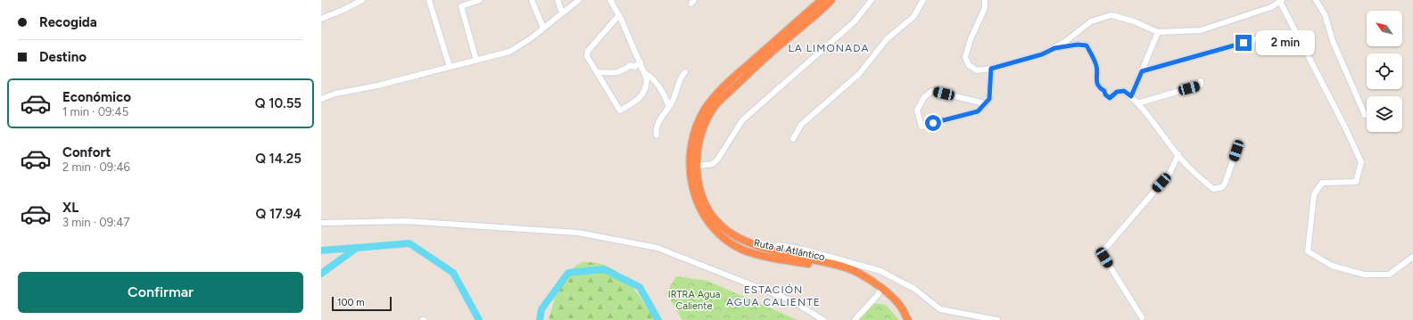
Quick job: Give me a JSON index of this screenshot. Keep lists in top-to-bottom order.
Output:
{
  "streets": {
    "highway": ["Ruta al Atlántico"]
  },
  "districts": ["LA LIMONADA", "ESTACIÓN AGUA CALIENTE"],
  "parks": ["IRTRA Agua Caliente"],
  "scale_bar": "100 m",
  "north": "top left",
  "page": {
    "banner": ["Recogida", "Destino"],
    "bubble": "2 min",
    "list": [
      {
        "name": "Económico",
        "note": "1 min · 09:45",
        "value": "Q 10.55"
      },
      {
        "name": "Confort",
        "note": "2 min · 09:46",
        "value": "Q 14.25"
      },
      {
        "name": "XL",
        "note": "3 min · 09:47",
        "value": "Q 17.94"
      }
    ],
    "buttons": "Confirmar",
    "scale": "100 m"
  }
}
